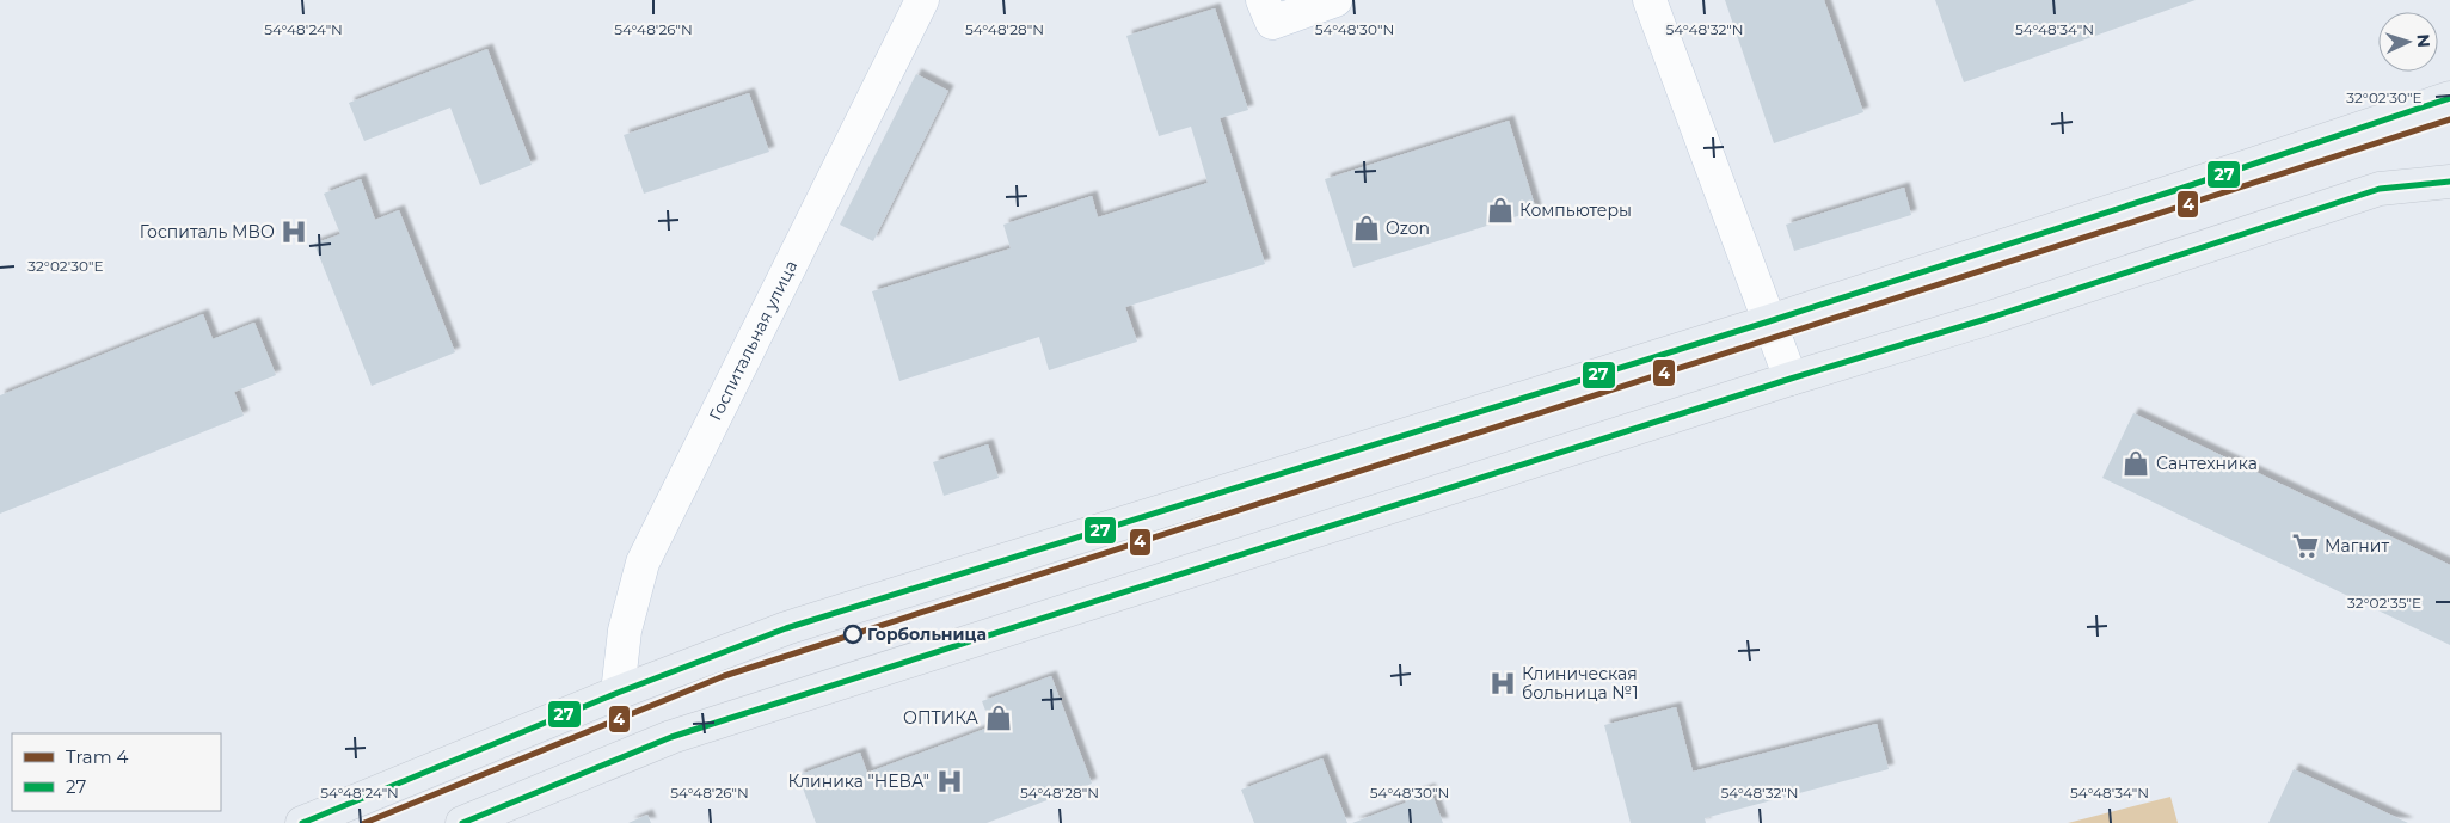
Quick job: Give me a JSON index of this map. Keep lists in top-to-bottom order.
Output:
{
  "streets": {
    "street": ["Госпитальная улица"]
  },
  "places": {
    "shop": [
      "Компьютеры",
      "Ozon",
      "Сантехника",
      "ОПТИКА"
    ],
    "hospital": ["Госпиталь МВО", "Клиническая больница №1", "Клиника \"НЕВА\""],
    "supermarket": ["Магнит"],
    "other": ["Горбольница"]
  },
  "lines": ["transit line 27", "tram line 4"],
  "legend": ["Tram 4", "27"],
  "north": "right",
  "coordinates": [
    "54°48'24\"N",
    "54°48'26\"N",
    "54°48'28\"N",
    "54°48'30\"N",
    "54°48'32\"N",
    "54°48'34\"N",
    "32°02'30\"E",
    "32°02'35\"E"
  ]
}
